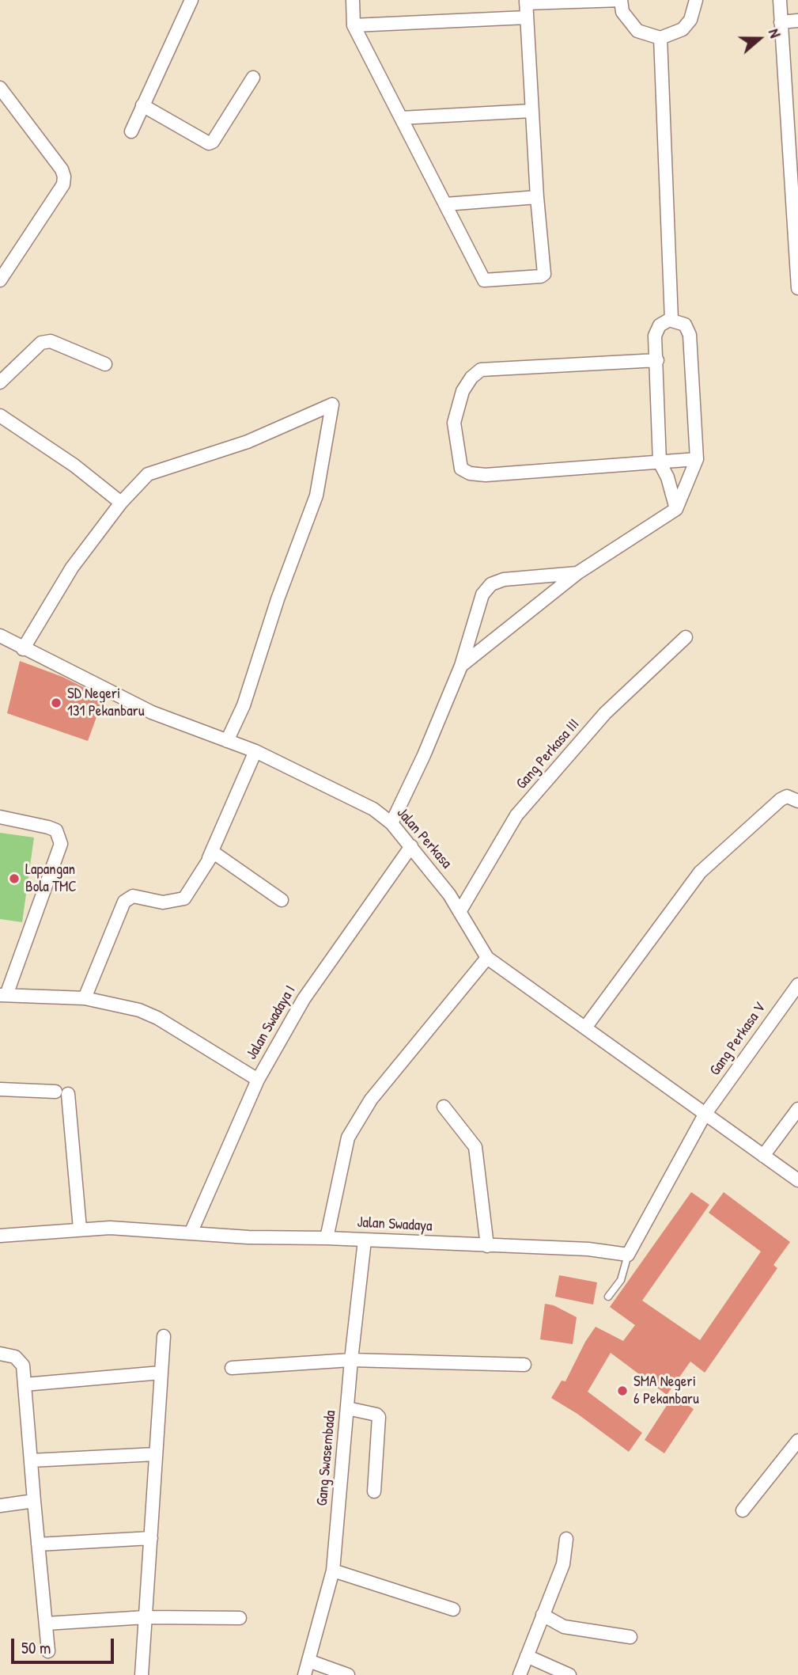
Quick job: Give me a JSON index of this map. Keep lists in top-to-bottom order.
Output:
{
  "streets": {
    "street": [
      "Gang Perkasa III",
      "Jalan Perkasa",
      "Jalan Swadaya I",
      "Gang Perkasa V",
      "Jalan Swadaya",
      "Gang Swasembada"
    ]
  },
  "crossings": [
    ["Gang Perkasa III", "Jalan Perkasa"],
    ["Jalan Perkasa", "Jalan Swadaya I"],
    ["Jalan Perkasa", "Gang Perkasa V"],
    ["Jalan Swadaya I", "Jalan Swadaya"],
    ["Jalan Swadaya", "Gang Swasembada"]
  ],
  "places": ["SD Negeri 131 Pekanbaru", "Lapangan Bola TMC", "SMA Negeri 6 Pekanbaru"],
  "scale_bar": "50 m",
  "north": "right"
}
